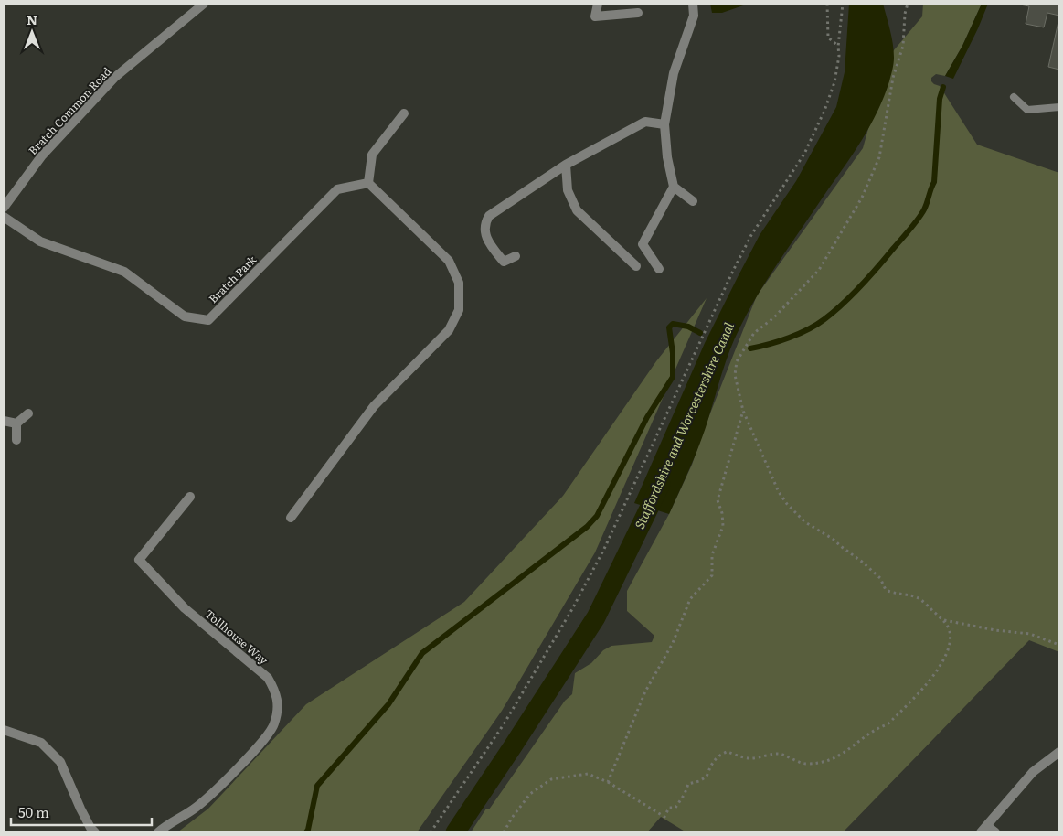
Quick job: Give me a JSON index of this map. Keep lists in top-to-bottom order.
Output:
{
  "streets": {
    "street": ["Bratch Common Road", "Bratch Park", "Tollhouse Way"]
  },
  "water": ["Staffordshire and Worcestershire Canal"],
  "scale_bar": "50 m",
  "north": "top"
}
